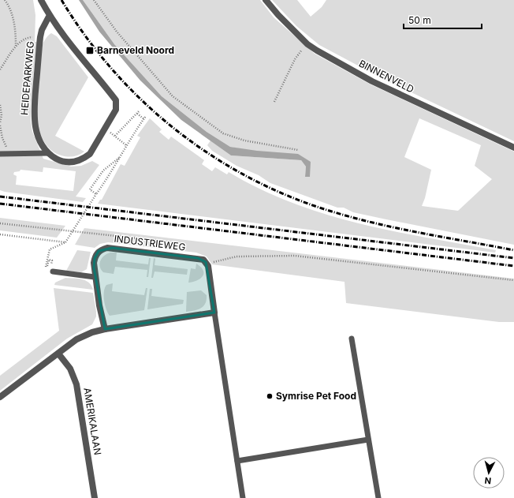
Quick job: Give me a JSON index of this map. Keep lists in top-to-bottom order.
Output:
{
  "streets": {
    "street": [
      "BINNENVELD",
      "HEIDEPARKWEG",
      "INDUSTRIEWEG",
      "AMERIKALAAN"
    ]
  },
  "places": {
    "transit": ["Barneveld Noord"],
    "other": ["Symrise Pet Food"]
  },
  "scale_bar": "50 m",
  "north": "bottom"
}
